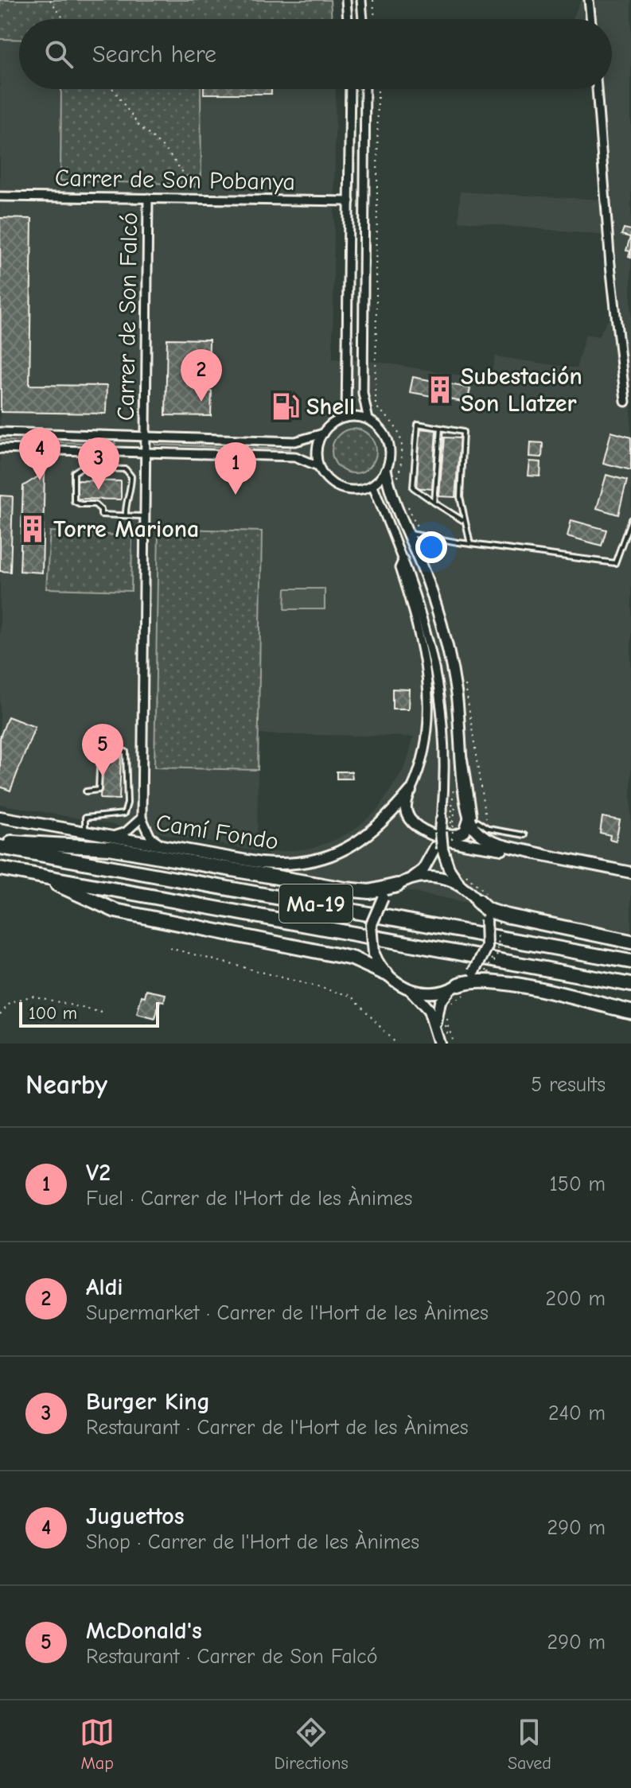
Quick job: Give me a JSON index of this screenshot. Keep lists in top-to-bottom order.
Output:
{
  "streets": {
    "highway": ["Ma-19"],
    "street": ["Carrer de Son Pobanya", "Carrer de Son Falcó", "Camí Fondo"]
  },
  "crossings": [
    ["Carrer de Son Pobanya", "Carrer de Son Falcó"]
  ],
  "places": {
    "building": ["Subestación Son Llatzer", "Torre Mariona"],
    "fuel station": ["Shell"]
  },
  "scale_bar": "100 m",
  "page": {
    "search": "Search here",
    "pins": [
      "2",
      "4",
      "3",
      "1",
      "5"
    ],
    "scale": "100 m",
    "heading": ["Nearby", "5 results"],
    "list": [
      {
        "mark": "1",
        "name": "V2",
        "note": "Fuel · Carrer de l'Hort de les Ànimes",
        "value": "150 m"
      },
      {
        "mark": "2",
        "name": "Aldi",
        "note": "Supermarket · Carrer de l'Hort de les Ànimes",
        "value": "200 m"
      },
      {
        "mark": "3",
        "name": "Burger King",
        "note": "Restaurant · Carrer de l'Hort de les Ànimes",
        "value": "240 m"
      },
      {
        "mark": "4",
        "name": "Juguettos",
        "note": "Shop · Carrer de l'Hort de les Ànimes",
        "value": "290 m"
      },
      {
        "mark": "5",
        "name": "McDonald's",
        "note": "Restaurant · Carrer de Son Falcó",
        "value": "290 m"
      }
    ],
    "nav": ["Map", "Directions", "Saved"]
  }
}
